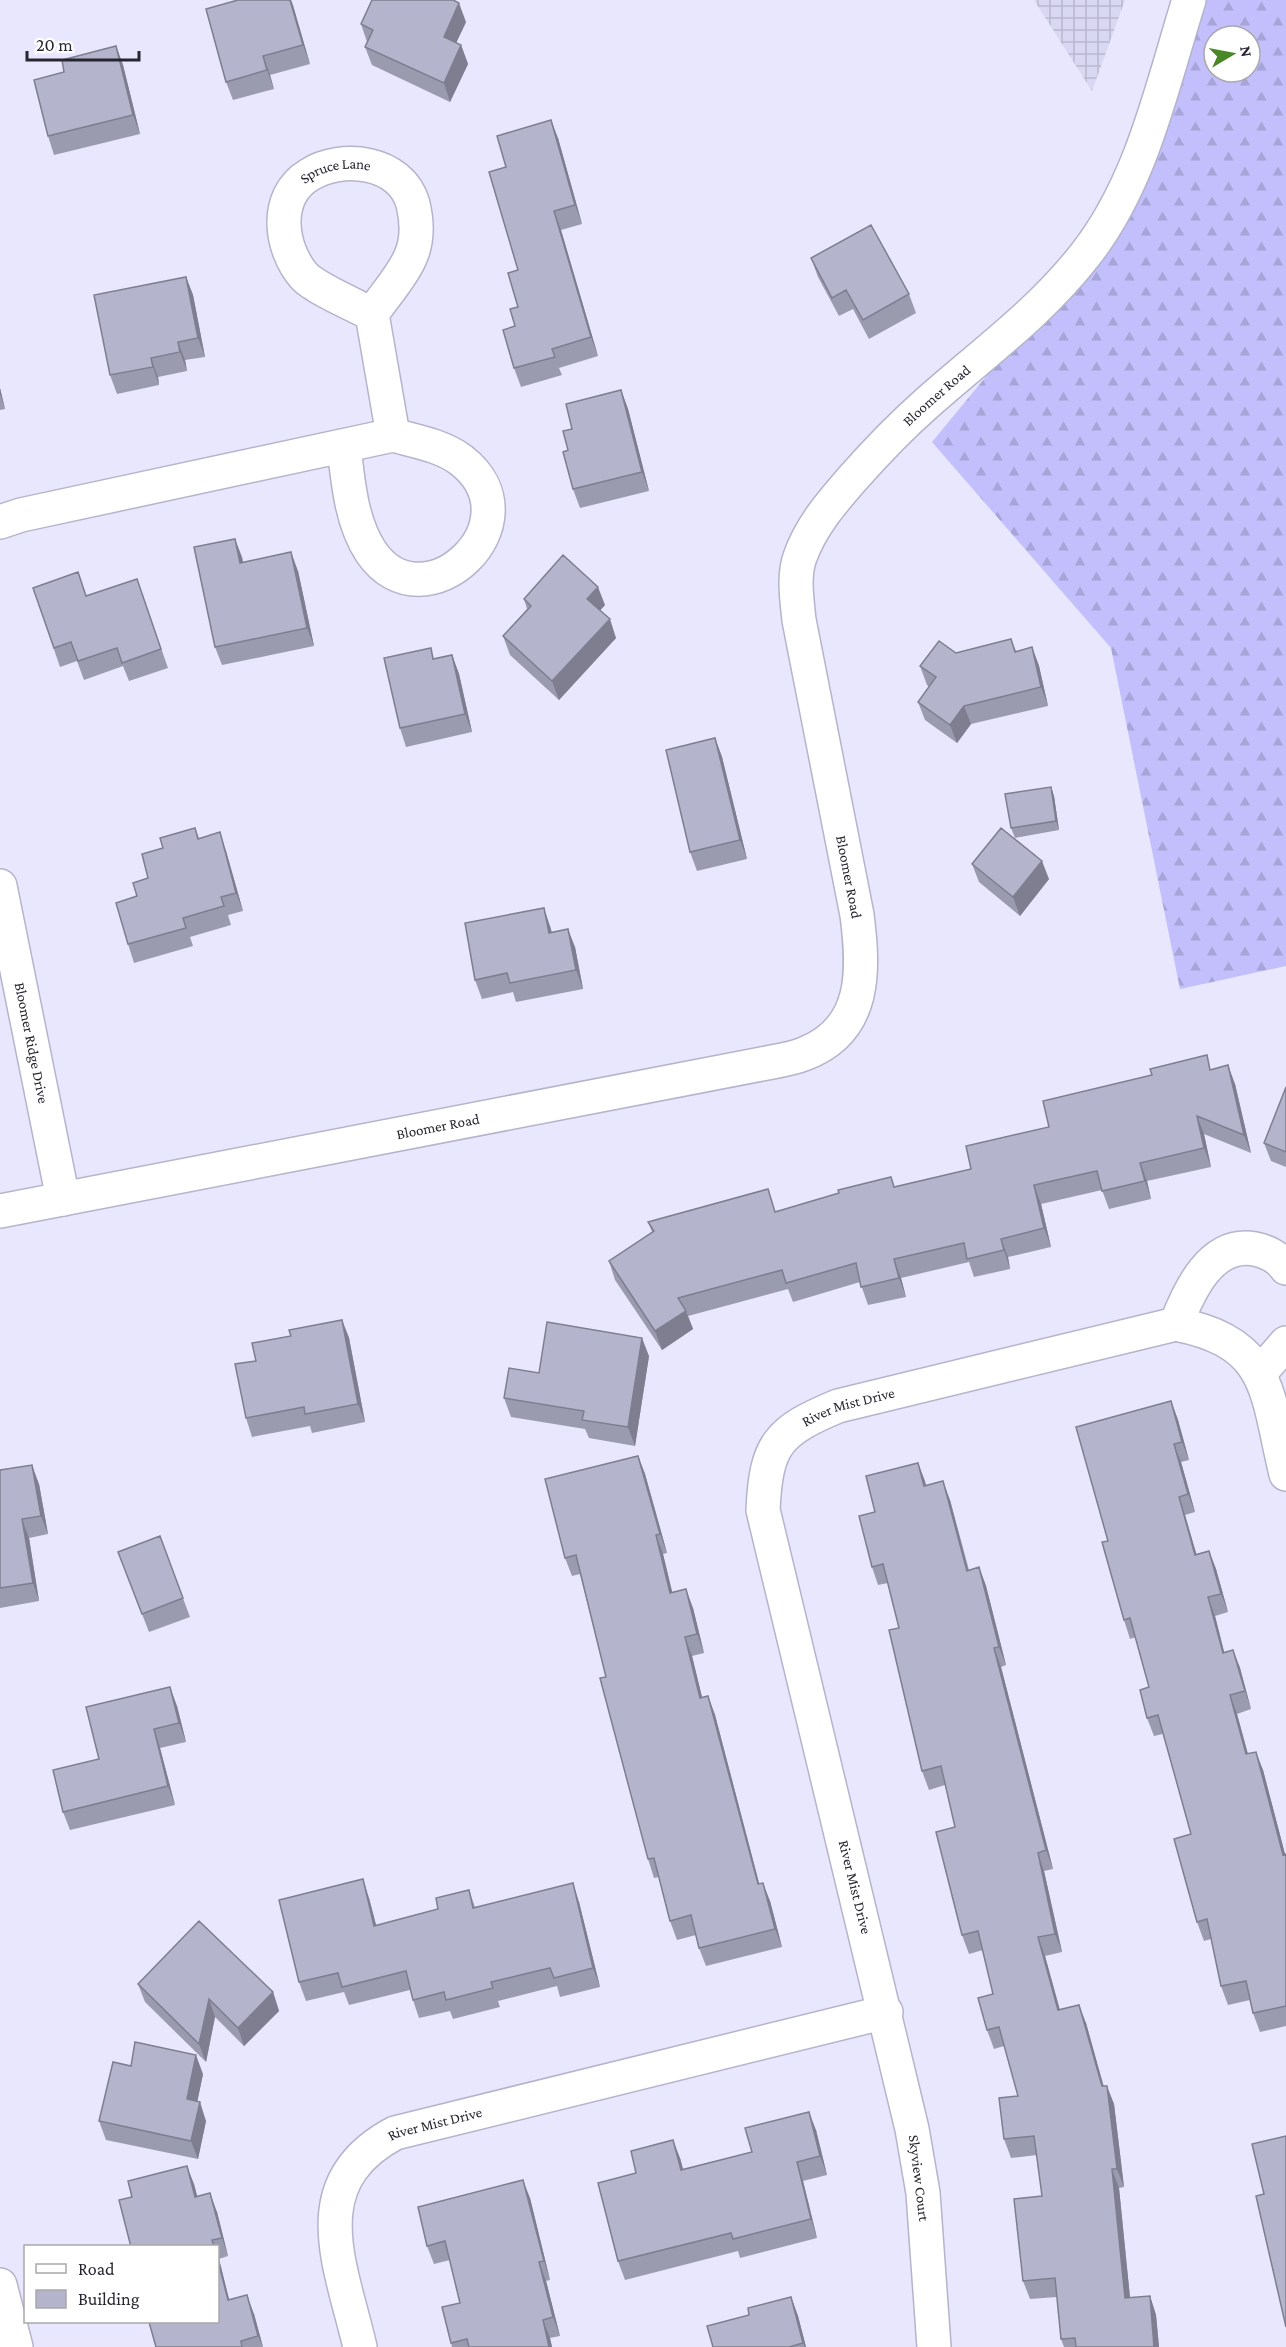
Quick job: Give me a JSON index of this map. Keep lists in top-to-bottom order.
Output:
{
  "streets": {
    "street": [
      "Spruce Lane",
      "Bloomer Road",
      "Bloomer Ridge Drive",
      "River Mist Drive",
      "Skyview Court"
    ]
  },
  "crossings": [
    ["Bloomer Road", "Bloomer Ridge Drive"],
    ["River Mist Drive", "Skyview Court"]
  ],
  "legend": ["Road", "Building"],
  "scale_bar": "20 m",
  "north": "right"
}
